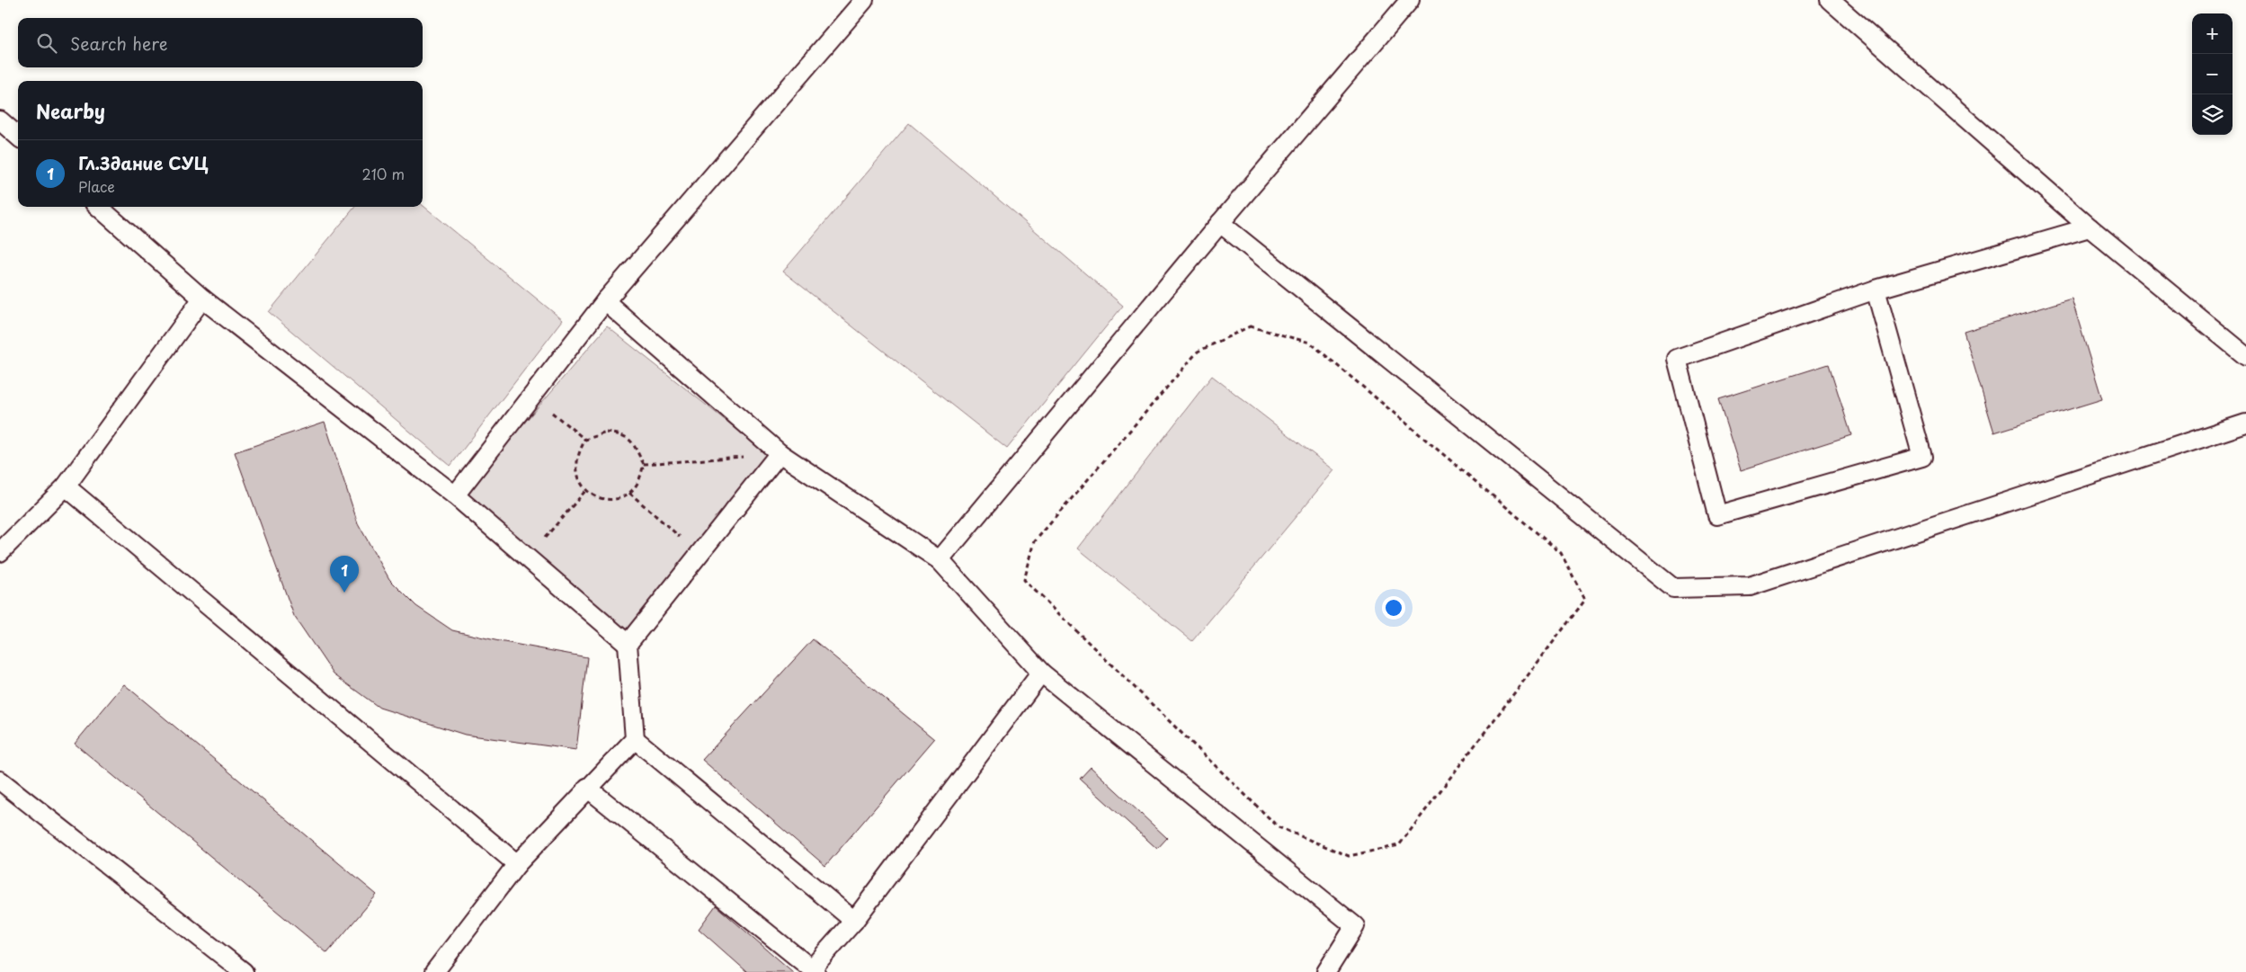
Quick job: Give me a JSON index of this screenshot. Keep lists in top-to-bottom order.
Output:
{
  "page": {
    "map_buttons": ["+", "−"],
    "search": "Search here",
    "heading": "Nearby",
    "list": [
      {
        "mark": "1",
        "name": "Гл.Здание СУЦ",
        "note": "Place",
        "value": "210 m"
      }
    ],
    "pins": "1"
  }
}
